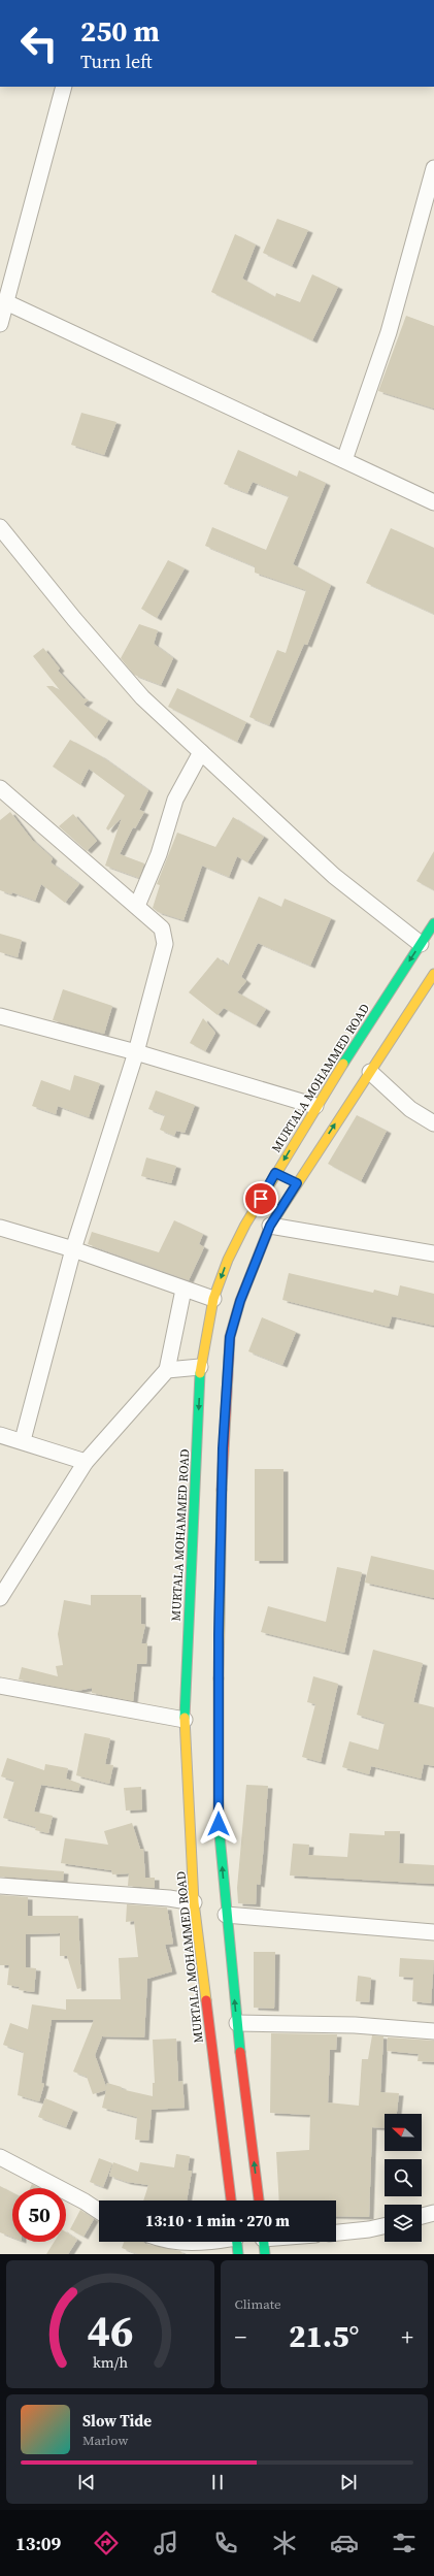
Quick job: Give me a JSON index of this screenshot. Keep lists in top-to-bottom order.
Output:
{
  "streets": {
    "main road": ["MURTALA MOHAMMED ROAD"]
  },
  "north": "left",
  "page": {
    "turn": ["250 m", "Turn left"],
    "limit": "50",
    "trip": "13:10 · 1 min · 270 m",
    "tile": "Climate",
    "heat": ["−", "21.5°", "+"],
    "song": ["Slow Tide", "Marlow"],
    "tabs": "13:09",
    "gauge": ["46", "km/h"]
  }
}
